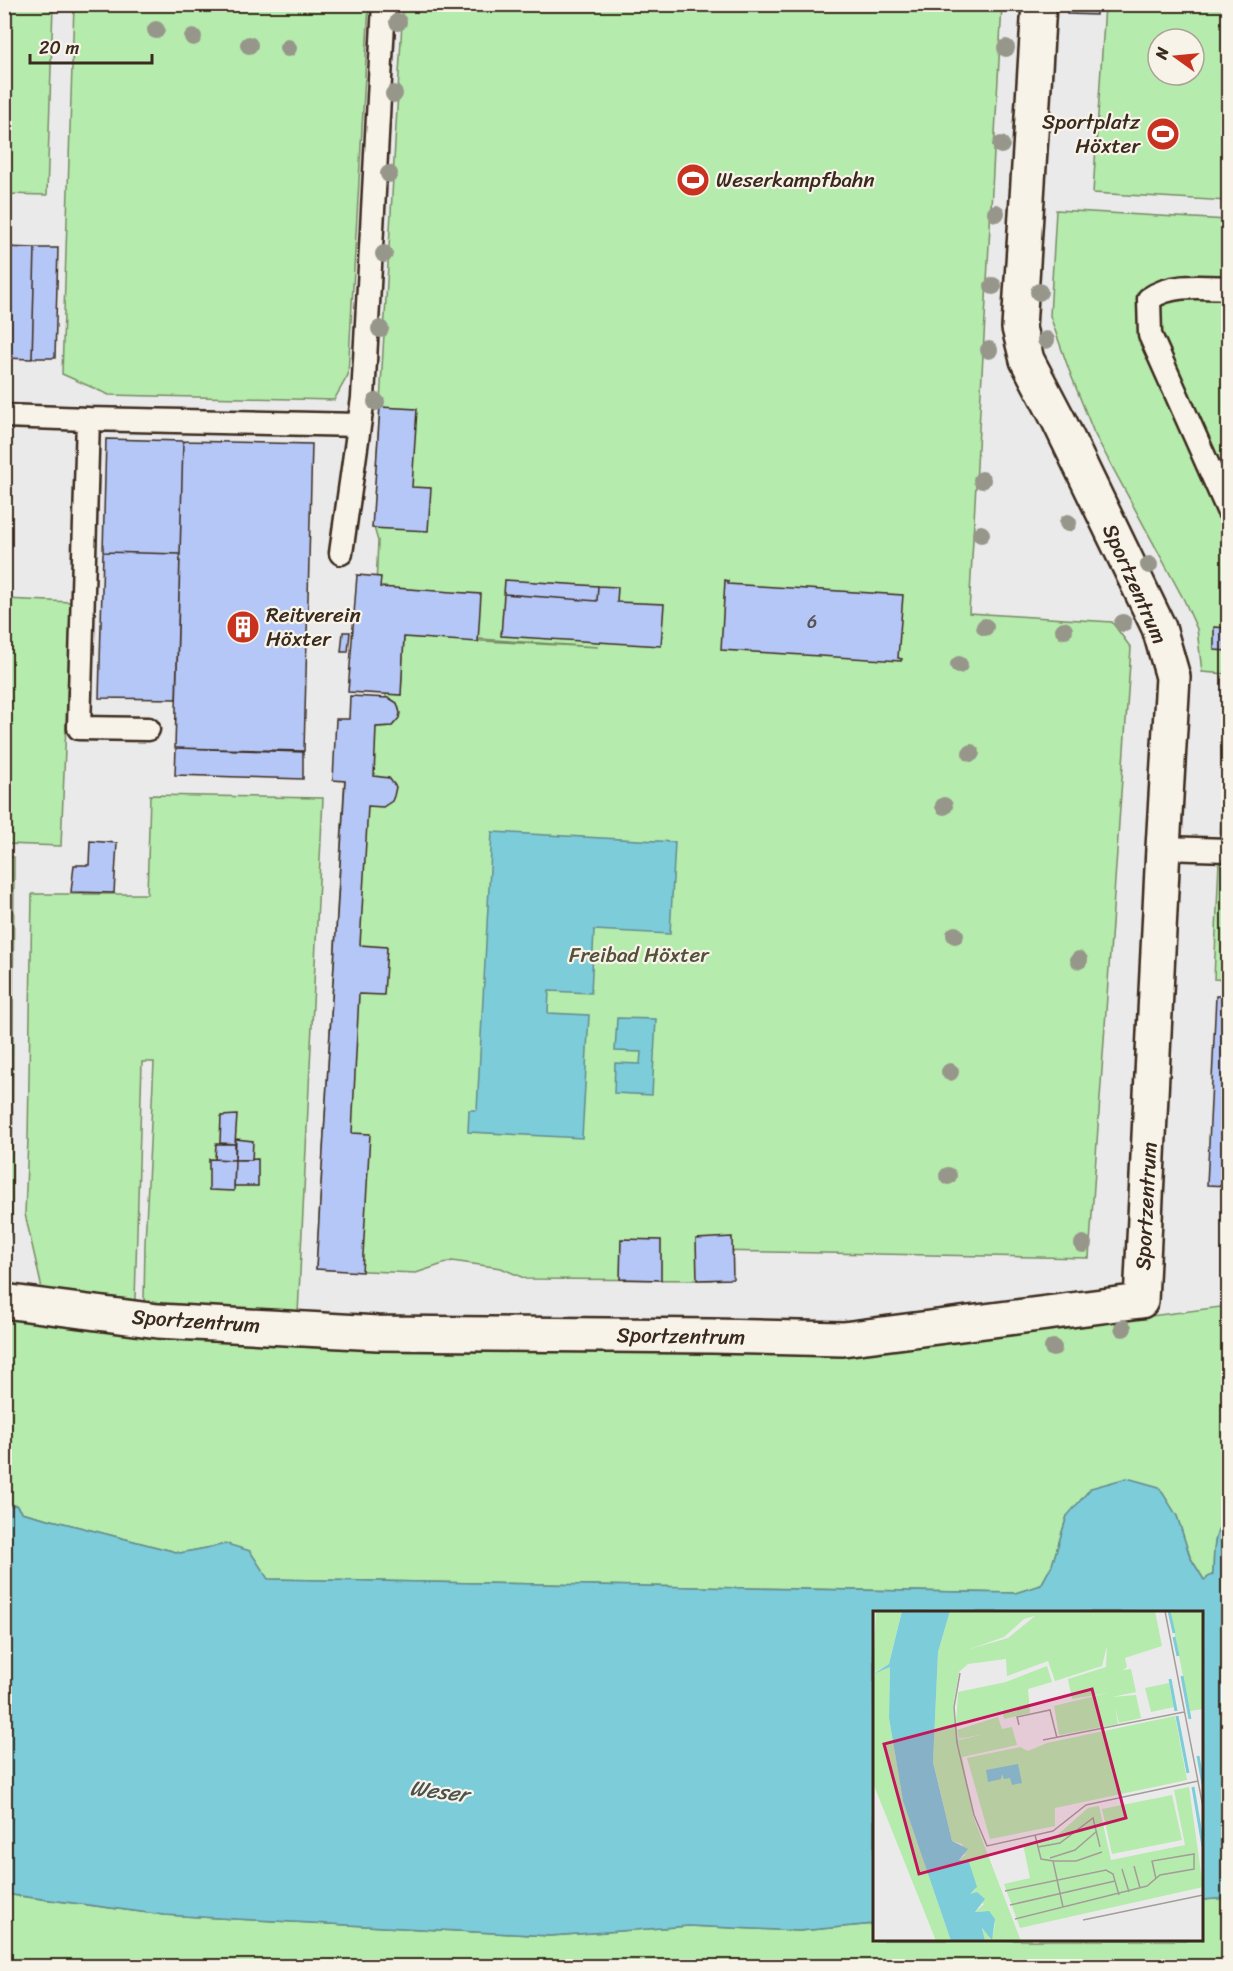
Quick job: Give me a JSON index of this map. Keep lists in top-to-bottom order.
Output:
{
  "streets": {
    "street": ["Sportzentrum"]
  },
  "water": ["Weser"],
  "parks": ["Freibad Höxter"],
  "places": {
    "sports": ["Sportplatz Höxter", "Weserkampfbahn"],
    "building": ["Reitverein Höxter"]
  },
  "house_numbers": ["6"],
  "scale_bar": "20 m",
  "north": "left"
}
